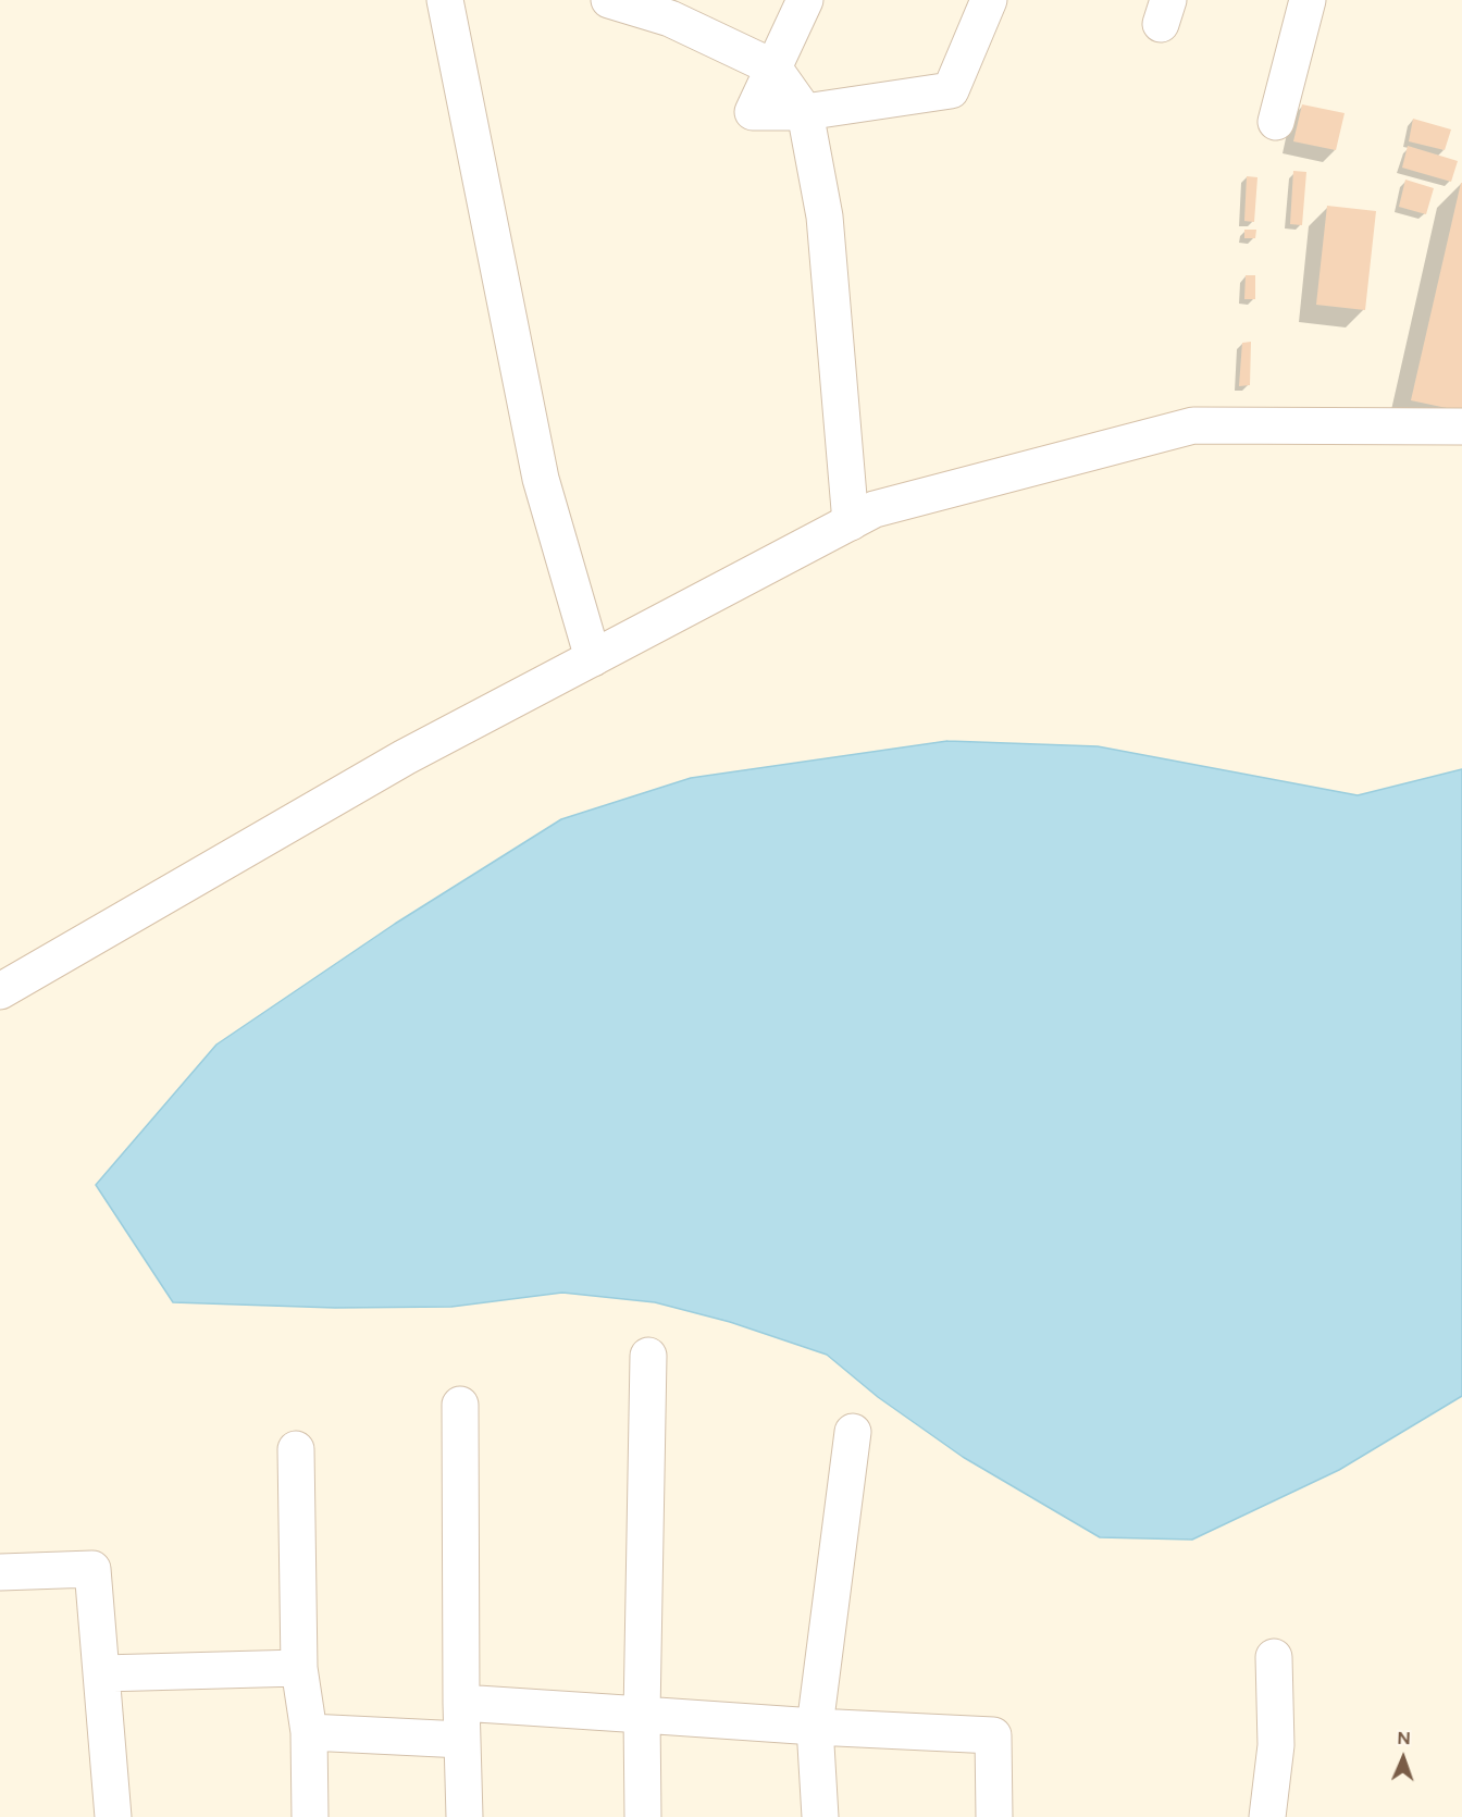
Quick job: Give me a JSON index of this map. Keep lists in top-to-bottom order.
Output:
{
  "north": "top"
}
